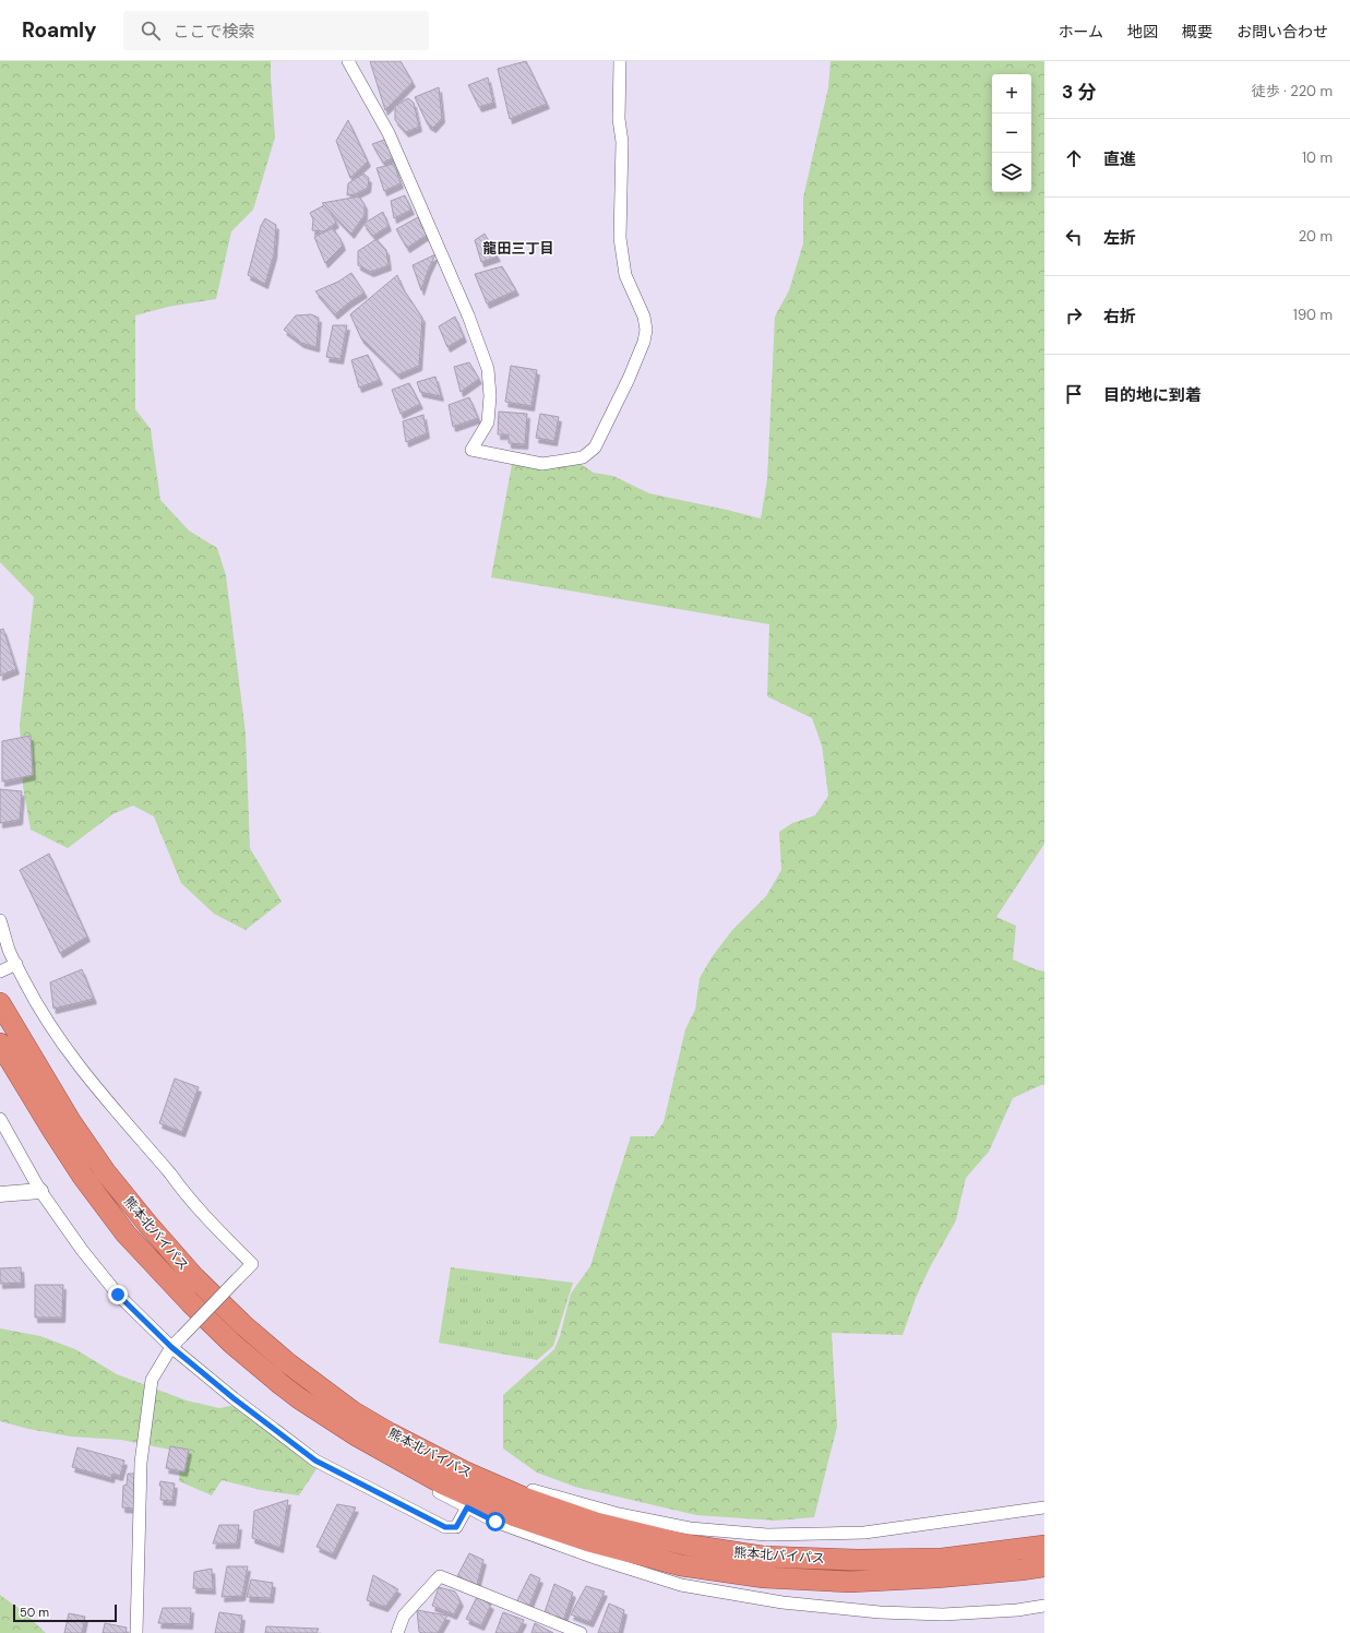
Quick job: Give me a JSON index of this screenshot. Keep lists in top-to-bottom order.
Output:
{
  "streets": {
    "highway": ["熊本北バイパス"]
  },
  "districts": ["龍田三丁目"],
  "scale_bar": "50 m",
  "page": {
    "header": "Roamly",
    "search": "ここで検索",
    "nav": [
      "ホーム",
      "地図",
      "概要",
      "お問い合わせ"
    ],
    "heading": ["3 分", "徒歩 · 220 m"],
    "map_buttons": ["+", "−"],
    "list": [
      ["直進", "10 m"],
      ["左折", "20 m"],
      ["右折", "190 m"],
      "目的地に到着"
    ],
    "scale": "50 m"
  }
}
